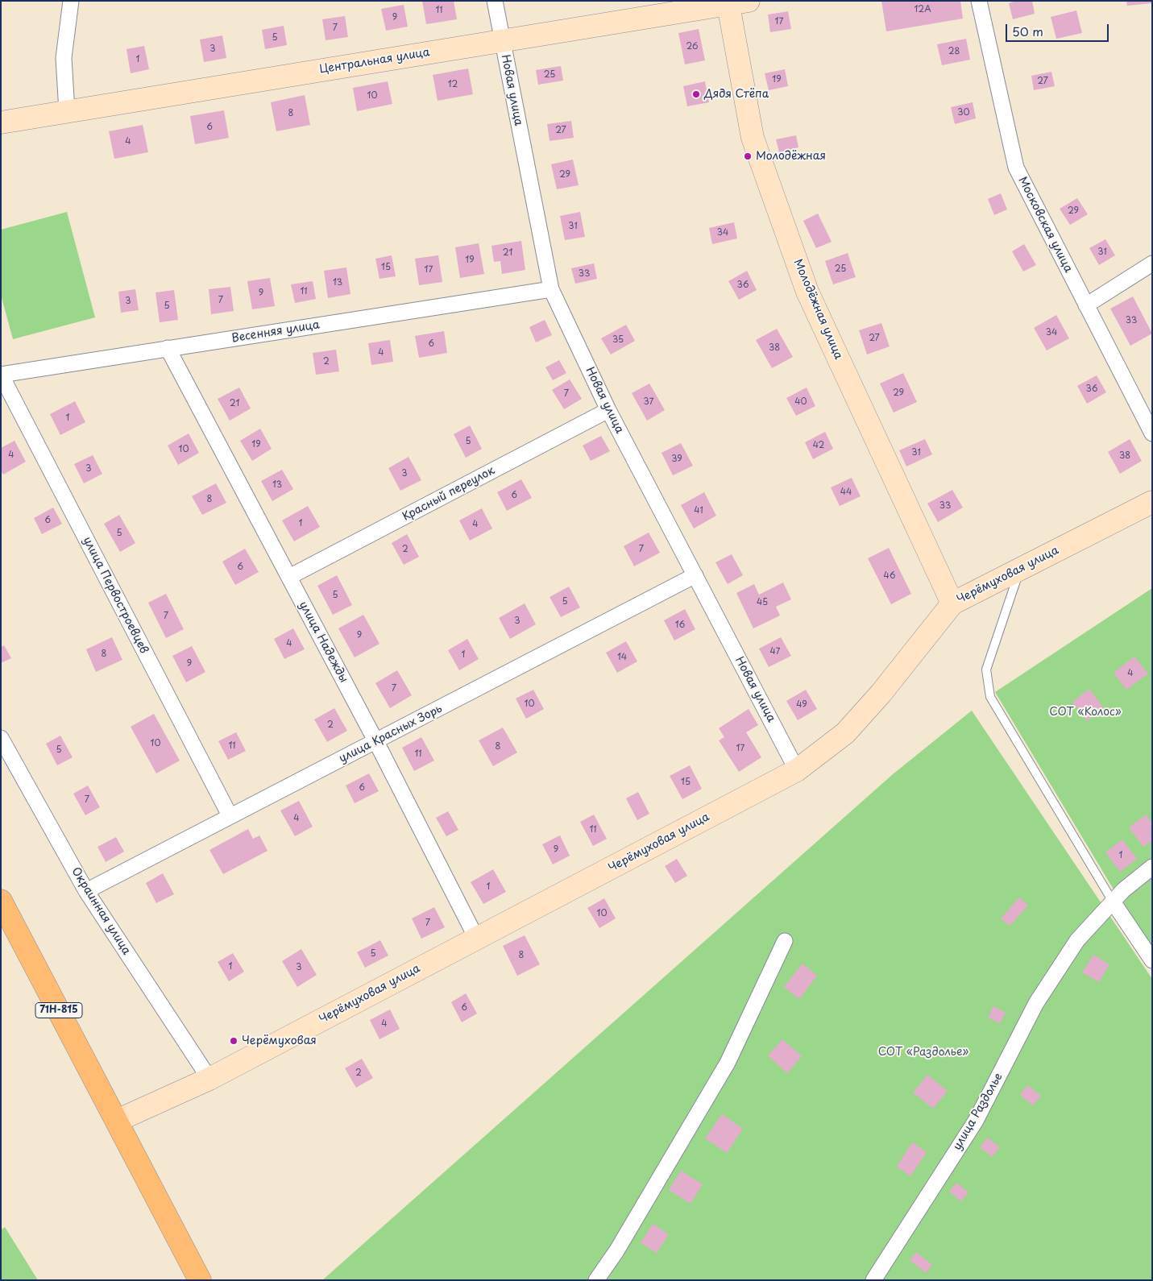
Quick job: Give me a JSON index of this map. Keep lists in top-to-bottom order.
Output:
{
  "streets": {
    "main road": ["71Н-815"],
    "street": [
      "Центральная улица",
      "Новая улица",
      "Московская улица",
      "Молодёжная улица",
      "Весенняя улица",
      "Красный переулок",
      "Черёмуховая улица",
      "улица Первостроевцев",
      "улица Надежды",
      "улица Красных Зорь",
      "Окраинная улица",
      "улица Раздолье"
    ]
  },
  "crossings": [
    ["Центральная улица", "Новая улица"],
    ["Центральная улица", "Молодёжная улица"],
    ["Новая улица", "Весенняя улица"],
    ["Новая улица", "Красный переулок"],
    ["Новая улица", "Черёмуховая улица"],
    ["Новая улица", "улица Красных Зорь"],
    ["Молодёжная улица", "Черёмуховая улица"],
    ["Весенняя улица", "улица Первостроевцев"],
    ["Весенняя улица", "улица Надежды"],
    ["Красный переулок", "улица Надежды"],
    ["Черёмуховая улица", "улица Надежды"],
    ["Черёмуховая улица", "Окраинная улица"],
    ["Черёмуховая улица", "71Н-815"],
    ["улица Первостроевцев", "улица Красных Зорь"],
    ["улица Надежды", "улица Красных Зорь"],
    ["улица Красных Зорь", "Окраинная улица"]
  ],
  "parks": ["СОТ «Колос»", "СОТ «Раздолье»"],
  "places": ["Дядя Стёпа", "Молодёжная", "Черёмуховая"],
  "house_numbers": [
    "12А",
    "11",
    "9",
    "17",
    "7",
    "5",
    "26",
    "3",
    "28",
    "1",
    "25",
    "19",
    "27",
    "12",
    "10",
    "30",
    "8",
    "6",
    "27",
    "4",
    "29",
    "29",
    "31",
    "34",
    "31",
    "21",
    "19",
    "15",
    "25",
    "17",
    "33",
    "13",
    "36",
    "11",
    "9",
    "7",
    "3",
    "5",
    "33",
    "34",
    "27",
    "35",
    "6",
    "38",
    "4",
    "2",
    "36",
    "29",
    "7",
    "37",
    "40",
    "21",
    "1",
    "5",
    "19",
    "42",
    "10",
    "31",
    "4",
    "38",
    "39",
    "3",
    "3",
    "13",
    "44",
    "6",
    "8",
    "33",
    "41",
    "6",
    "1",
    "4",
    "5",
    "2",
    "7",
    "6",
    "46",
    "5",
    "5",
    "45",
    "7",
    "3",
    "16",
    "9",
    "4",
    "47",
    "8",
    "1",
    "14",
    "9",
    "4",
    "7",
    "10",
    "49",
    "2",
    "10",
    "11",
    "8",
    "17",
    "5",
    "11",
    "15",
    "6",
    "7",
    "4",
    "11",
    "9",
    "1",
    "1",
    "10",
    "7",
    "5",
    "8",
    "1",
    "3",
    "6",
    "4",
    "2"
  ],
  "scale_bar": "50 m"
}
